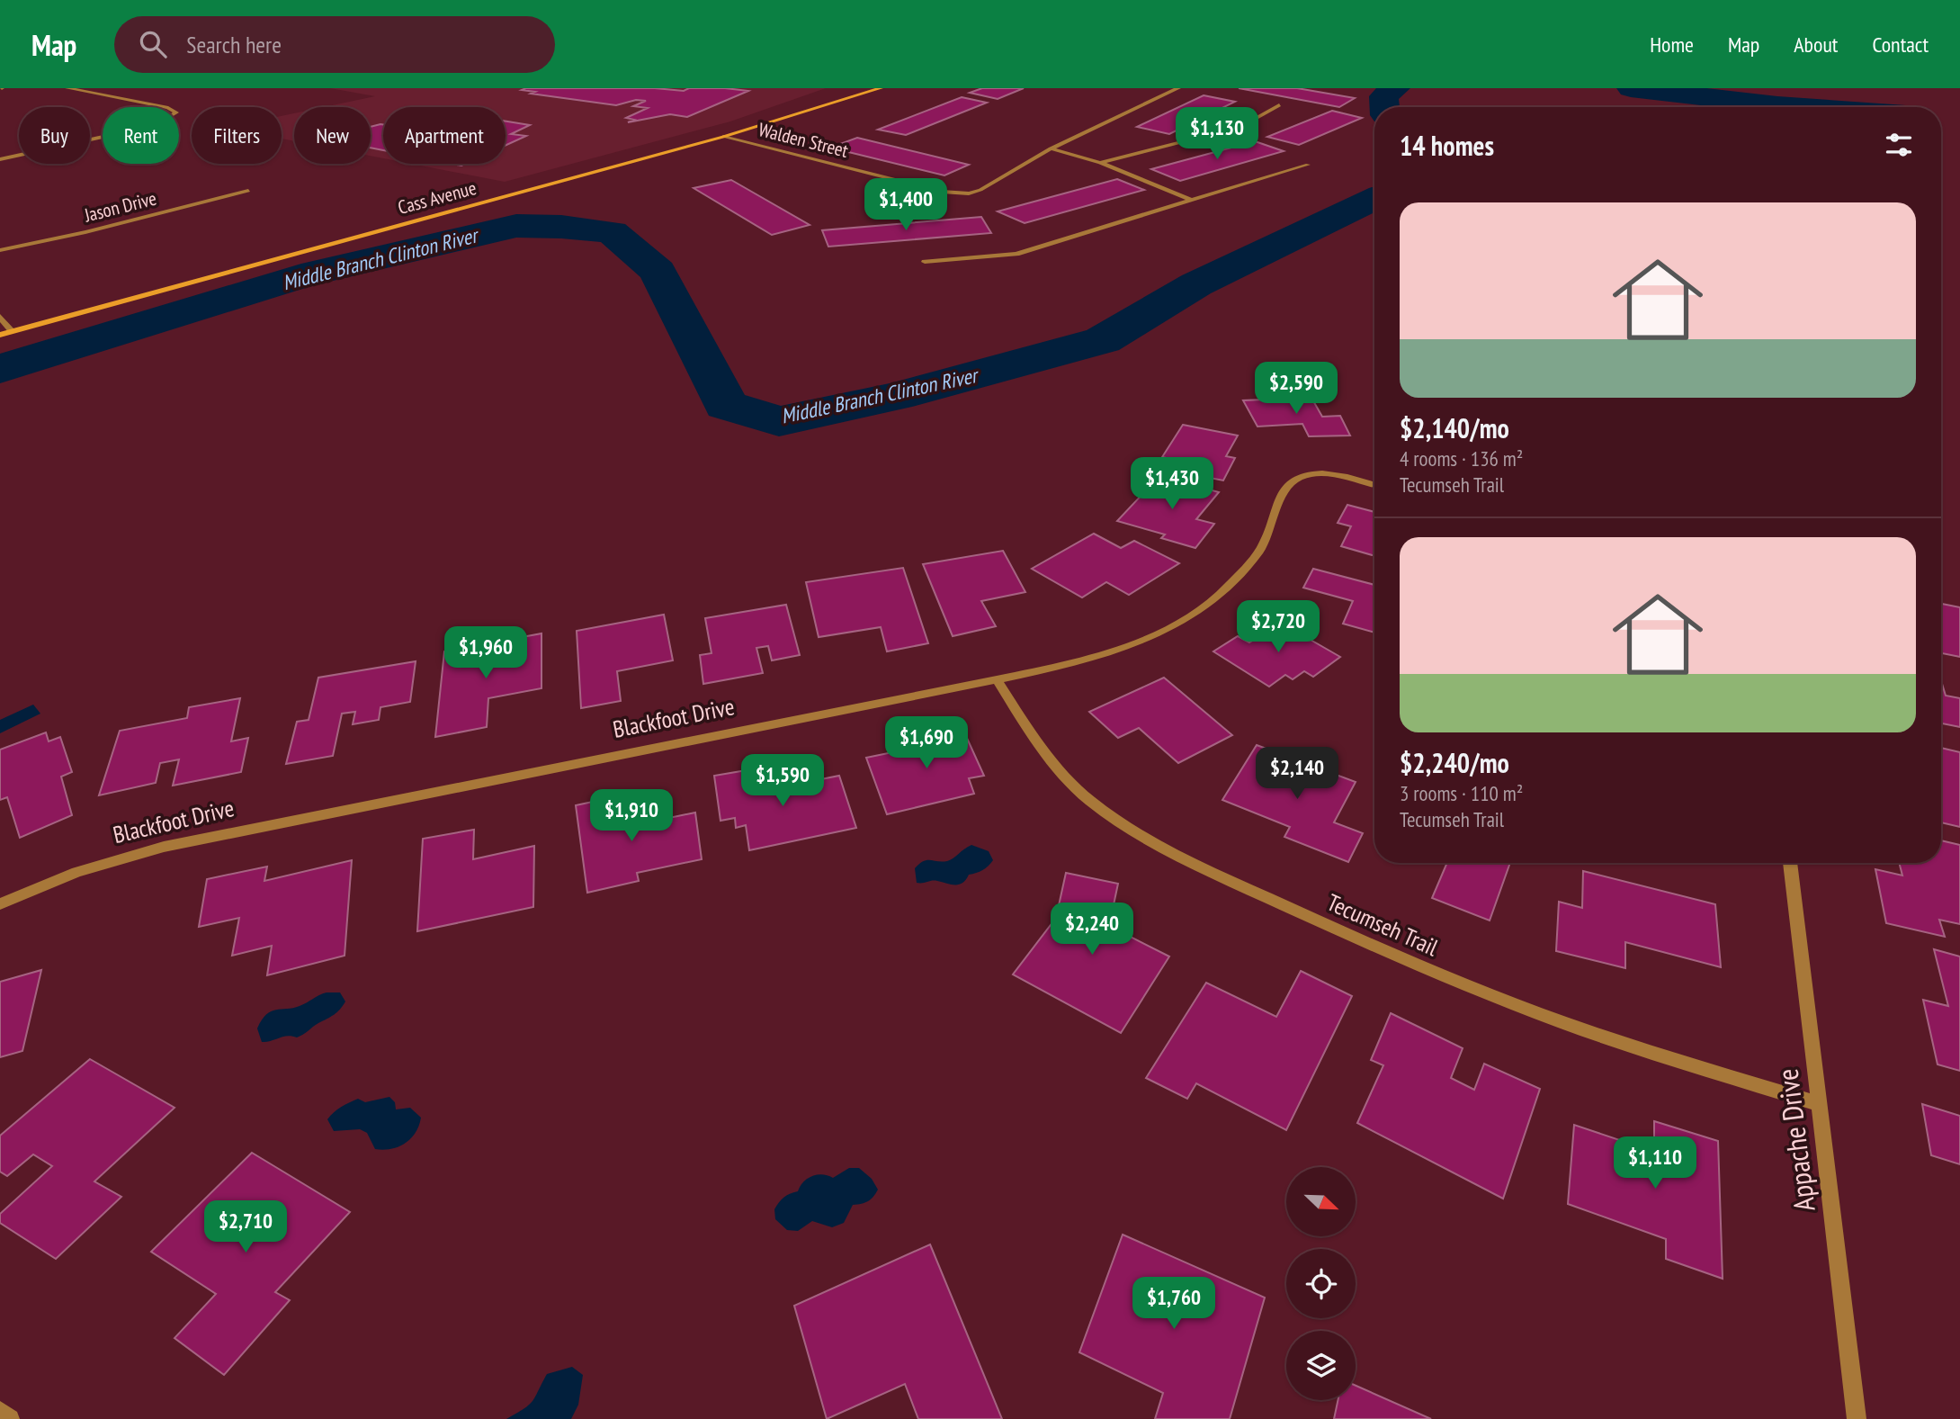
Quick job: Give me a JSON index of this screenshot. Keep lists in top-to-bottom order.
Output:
{
  "streets": {
    "main road": ["Cass Avenue"],
    "street": [
      "Walden Street",
      "Jason Drive",
      "Blackfoot Drive",
      "Tecumseh Trail",
      "Appache Drive"
    ]
  },
  "crossings": [
    ["Walden Street", "Cass Avenue"],
    ["Blackfoot Drive", "Tecumseh Trail"],
    ["Tecumseh Trail", "Appache Drive"]
  ],
  "water": ["Middle Branch Clinton River"],
  "north": "bottom right",
  "page": {
    "header": "Map",
    "search": "Search here",
    "nav": [
      "Home",
      "Map",
      "About",
      "Contact"
    ],
    "price": [
      "$1,130",
      "$1,400",
      "$2,590",
      "$1,430",
      "$2,720",
      "$1,960",
      "$1,690",
      "$2,140",
      "$1,590",
      "$1,910",
      "$2,240",
      "$1,110",
      "$2,710",
      "$1,760"
    ],
    "chip": [
      "Buy",
      "Rent",
      "Filters",
      "New",
      "Apartment"
    ],
    "heading": "14 homes",
    "list": [
      {
        "name": "$2,140/mo",
        "note": "4 rooms · 136 m² · Tecumseh Trail"
      },
      {
        "name": "$2,240/mo",
        "note": "3 rooms · 110 m² · Tecumseh Trail"
      }
    ]
  }
}
